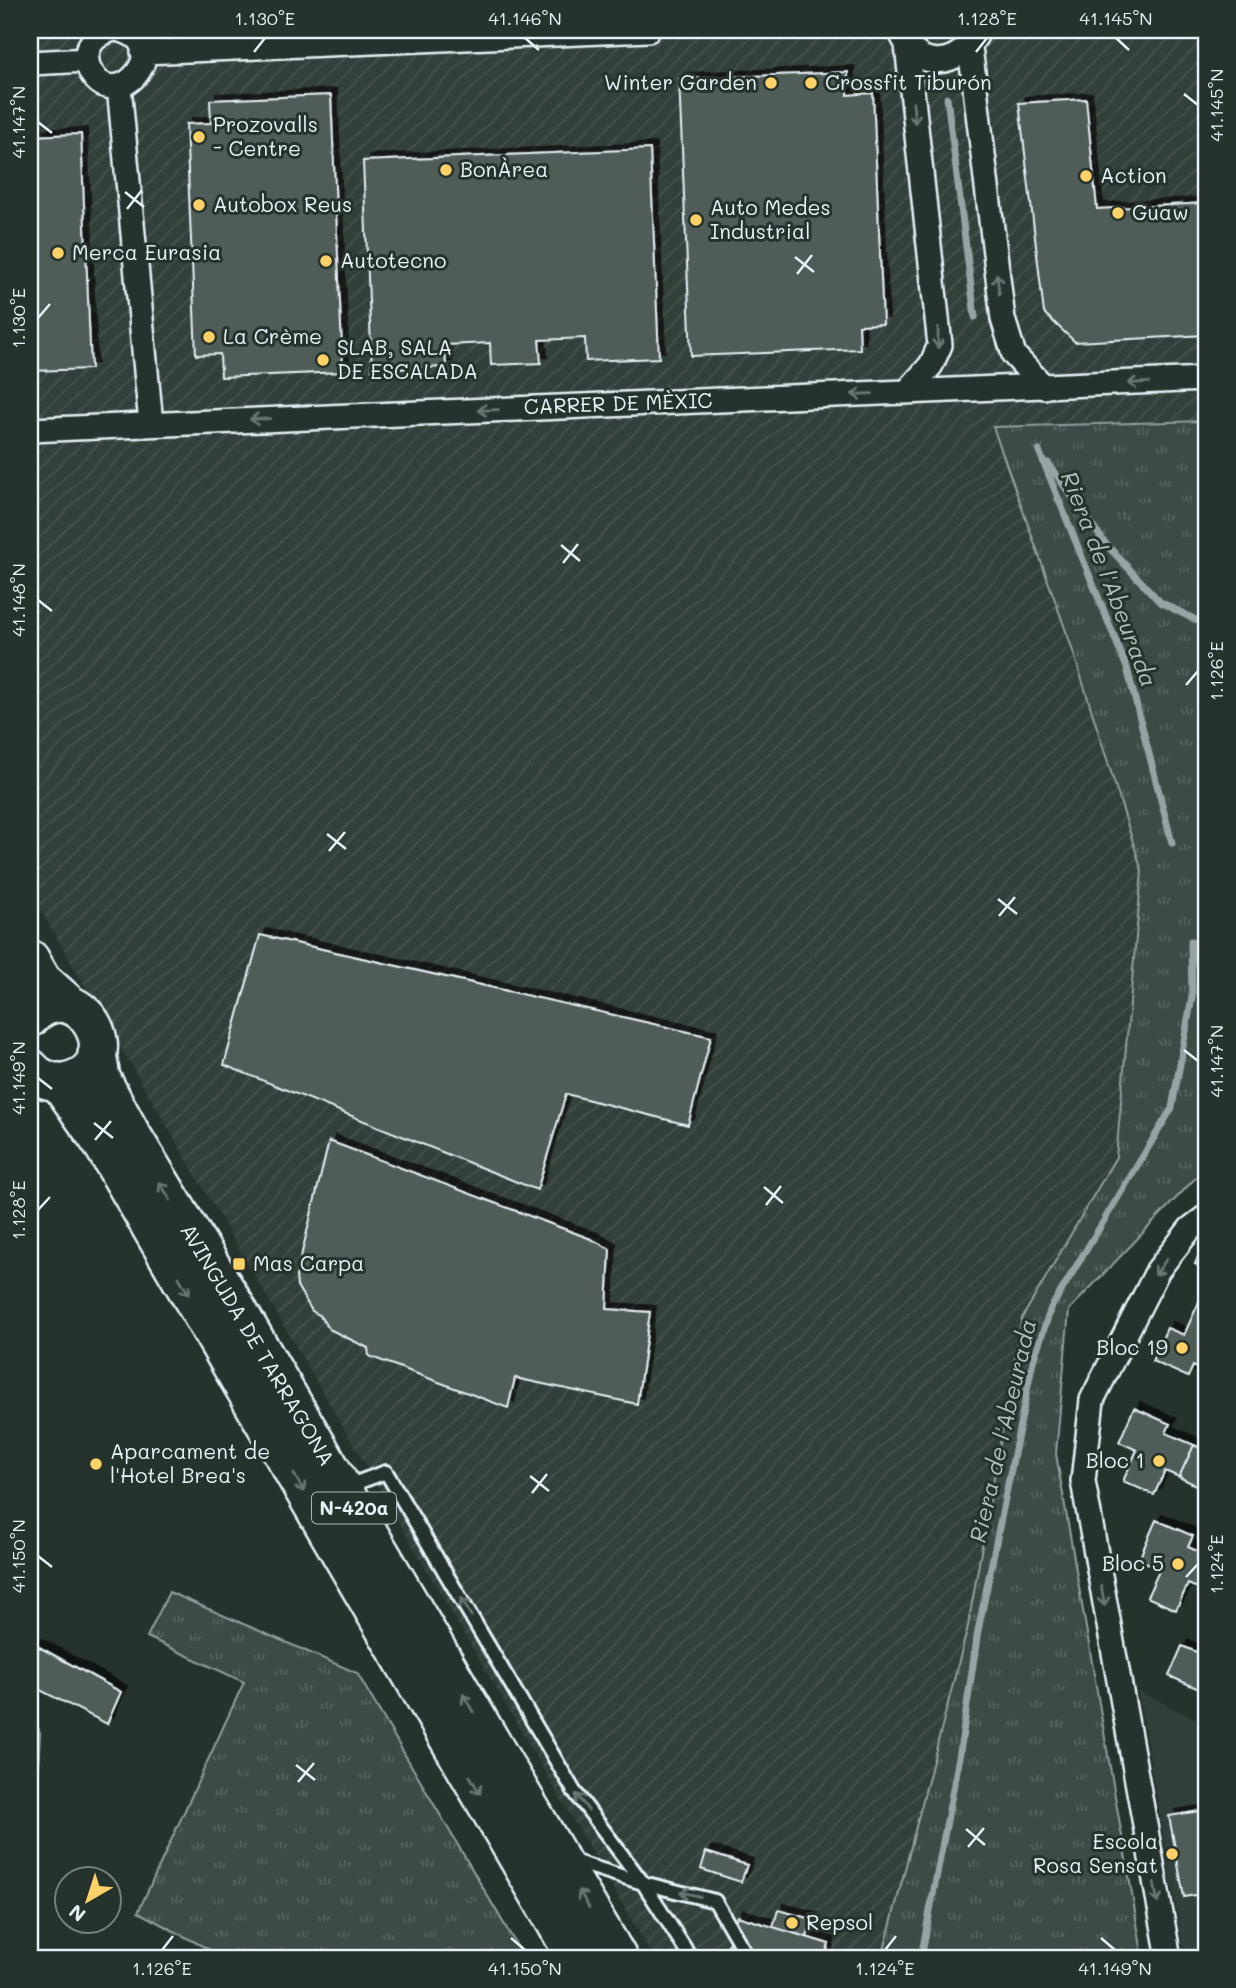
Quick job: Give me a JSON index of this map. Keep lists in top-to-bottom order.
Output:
{
  "streets": {
    "main road": ["AVINGUDA DE TARRAGONA", "N-420a"],
    "street": ["CARRER DE MÈXIC"]
  },
  "crossings": [
    ["AVINGUDA DE TARRAGONA", "N-420a"]
  ],
  "one_way": ["CARRER DE MÈXIC"],
  "water": ["Riera de l'Abeurada"],
  "places": {
    "other": [
      "Winter Garden",
      "Crossfit Tiburón",
      "Prozovalls - Centre",
      "BonÀrea",
      "Action",
      "Autobox Reus",
      "Guaw",
      "Auto Medes Industrial",
      "Merca Eurasia",
      "Autotecno",
      "La Crème",
      "SLAB, SALA DE ESCALADA",
      "Bloc 19",
      "Bloc 1",
      "Aparcament de l'Hotel Brea's",
      "Bloc 5",
      "Escola Rosa Sensat",
      "Repsol"
    ],
    "transit": ["Mas Carpa"]
  },
  "north": "bottom left",
  "coordinates": [
    "1.130°E",
    "41.146°N",
    "1.128°E",
    "41.145°N",
    "41.147°N",
    "41.148°N",
    "1.126°E",
    "41.149°N",
    "41.150°N",
    "1.124°E"
  ]
}
